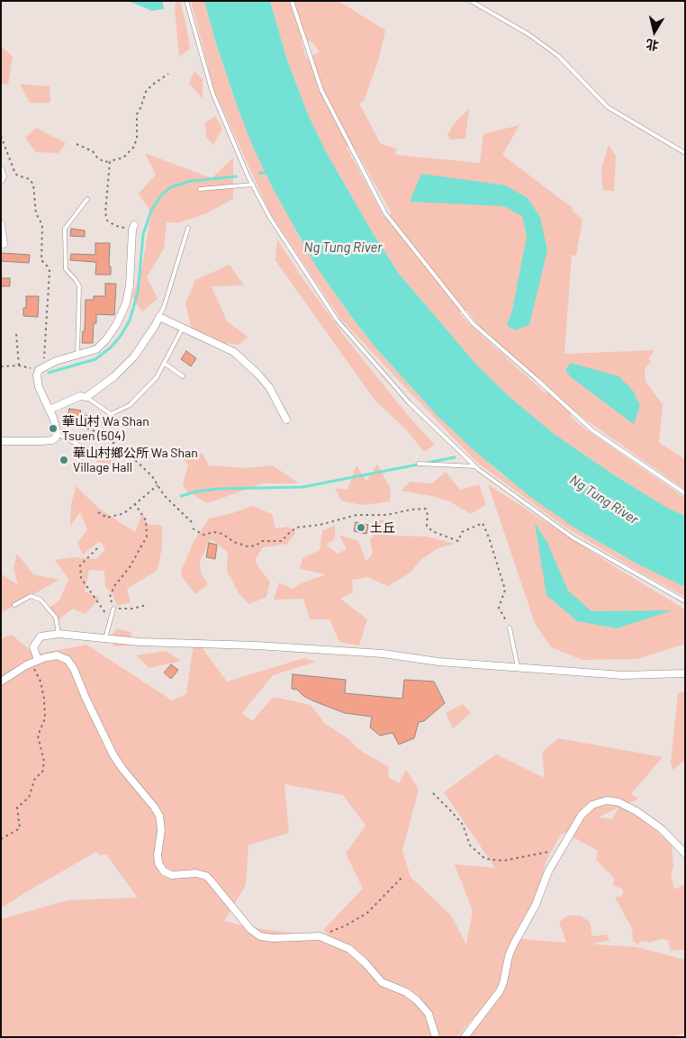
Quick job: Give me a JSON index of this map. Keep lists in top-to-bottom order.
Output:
{
  "water": ["Ng Tung River"],
  "places": ["華山村 Wa Shan Tsuen (504)", "華山村鄉公所 Wa Shan Village Hall", "土丘"],
  "north": "bottom"
}
